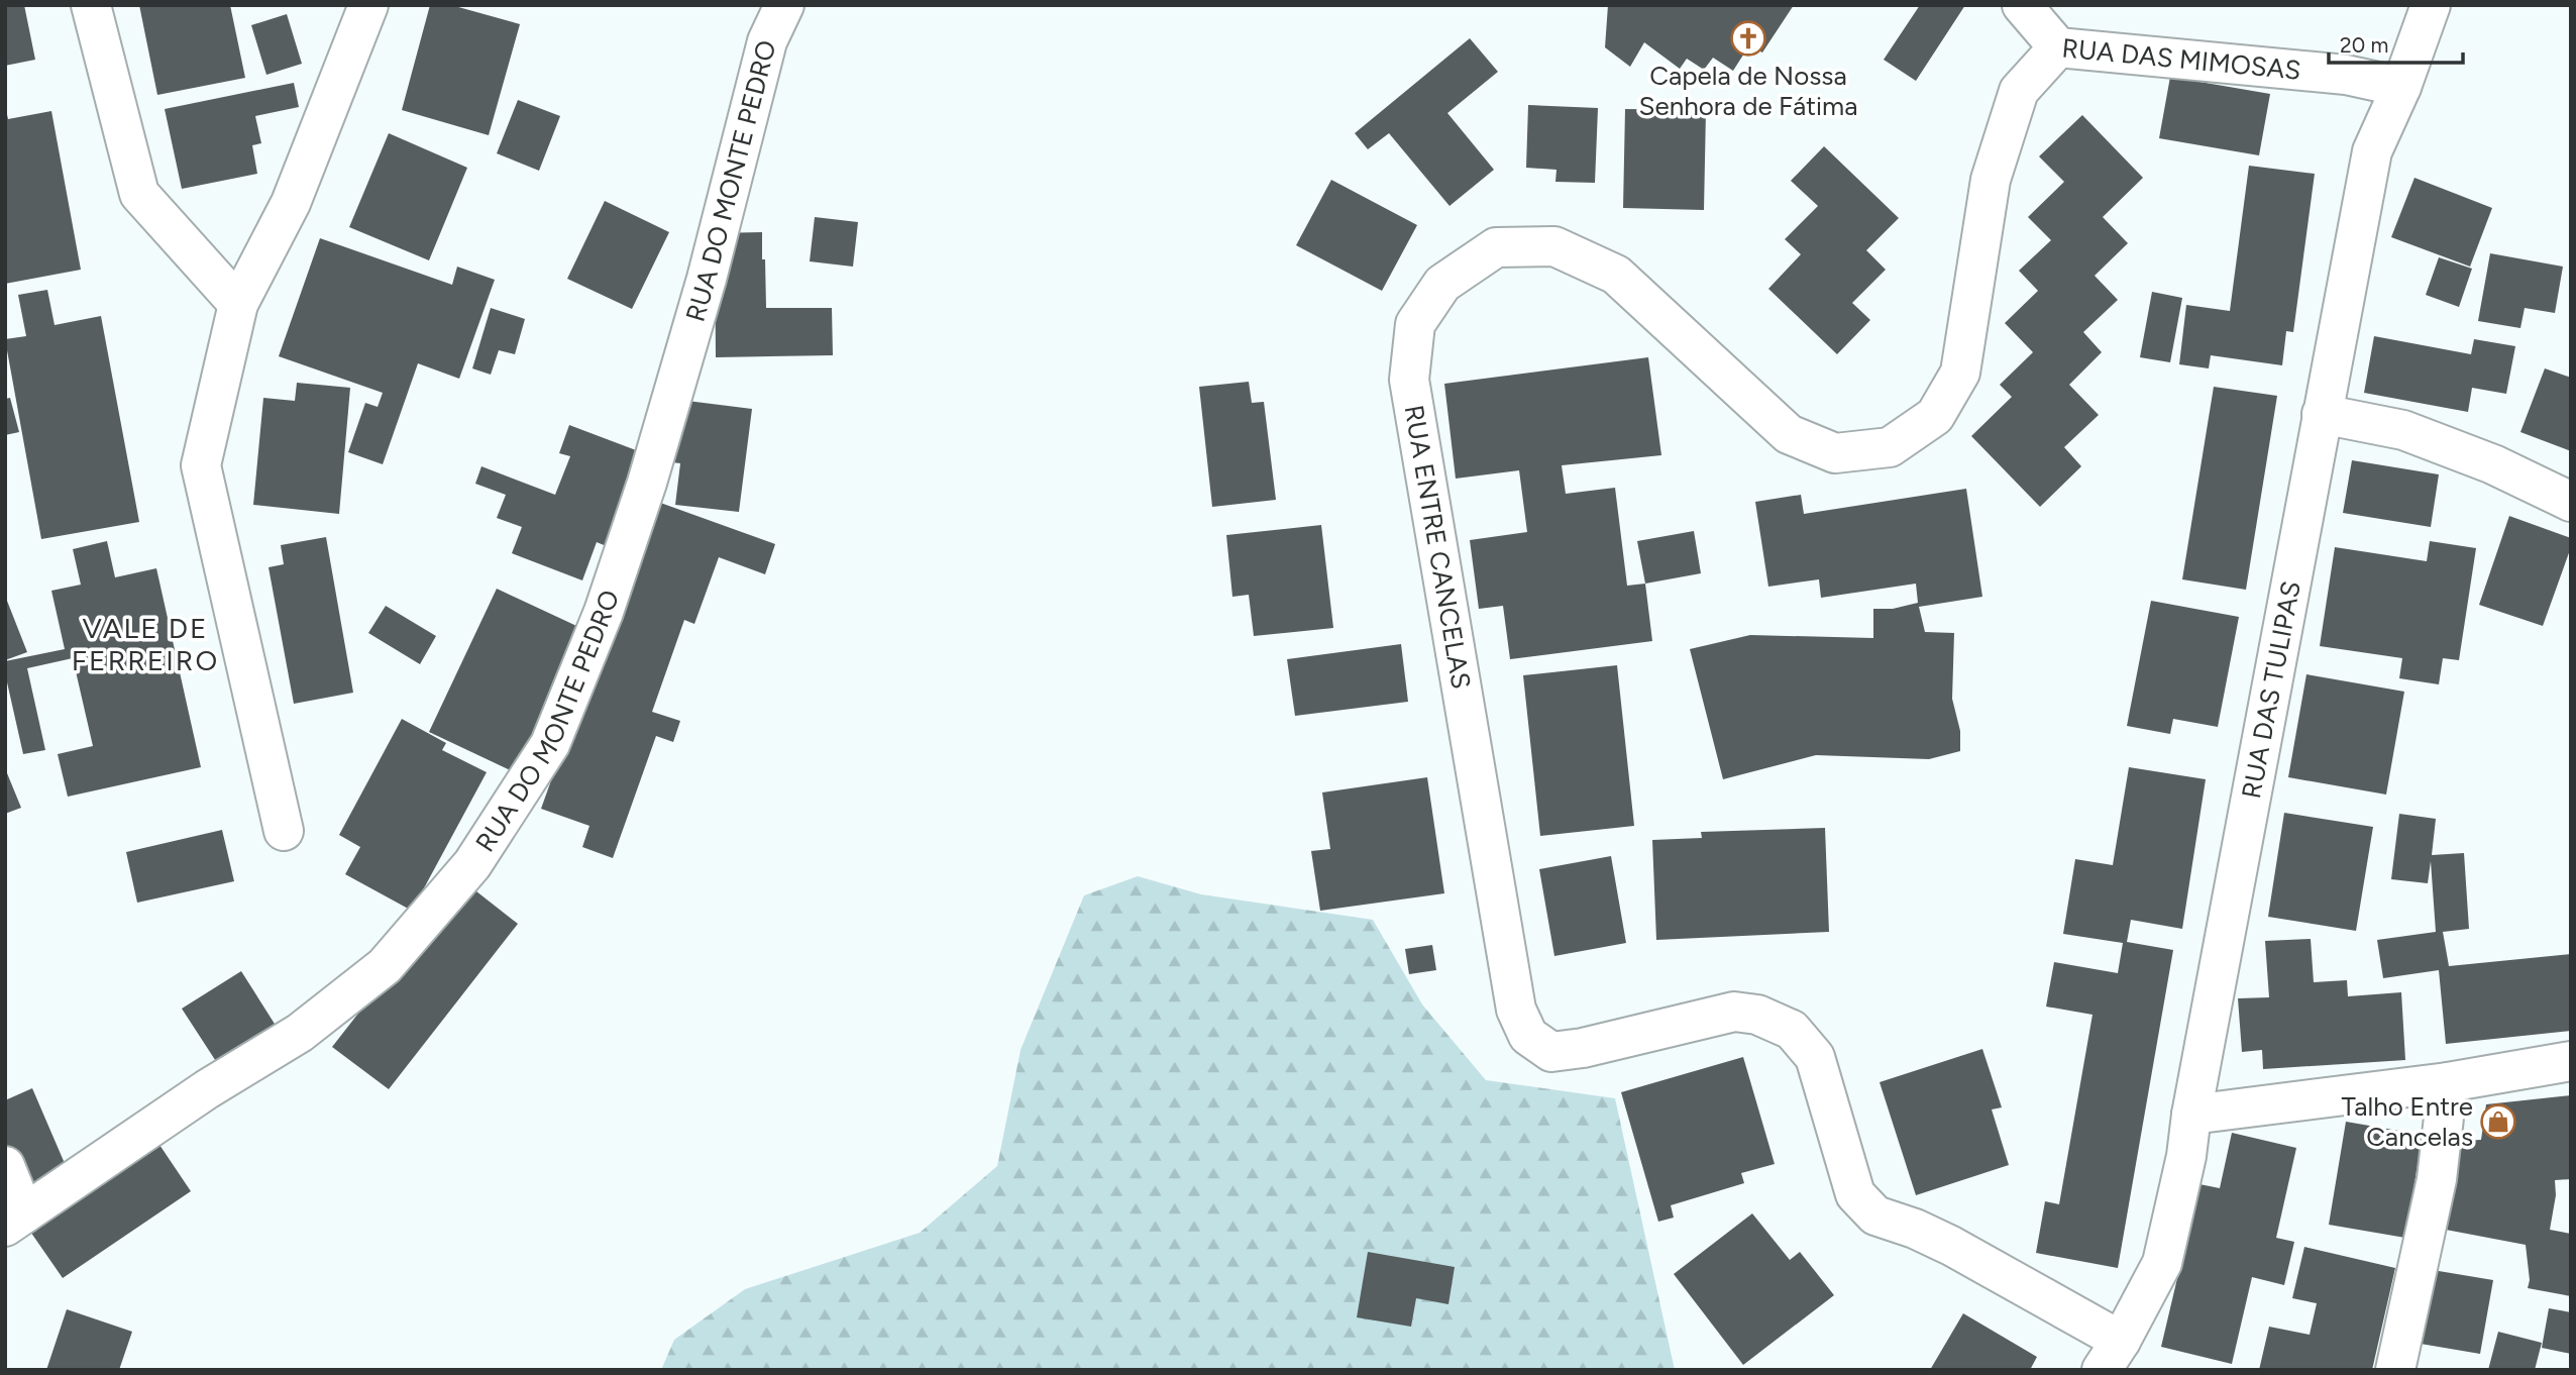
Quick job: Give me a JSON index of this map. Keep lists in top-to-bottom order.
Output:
{
  "streets": {
    "street": [
      "RUA DAS MIMOSAS",
      "RUA DO MONTE PEDRO",
      "RUA ENTRE CANCELAS",
      "RUA DAS TULIPAS"
    ]
  },
  "crossings": [
    ["RUA DAS MIMOSAS", "RUA ENTRE CANCELAS"],
    ["RUA DAS MIMOSAS", "RUA DAS TULIPAS"],
    ["RUA ENTRE CANCELAS", "RUA DAS TULIPAS"]
  ],
  "districts": ["VALE DE FERREIRO"],
  "places": {
    "church": ["Capela de Nossa Senhora de Fátima"],
    "shop": ["Talho Entre Cancelas"]
  },
  "scale_bar": "20 m"
}
